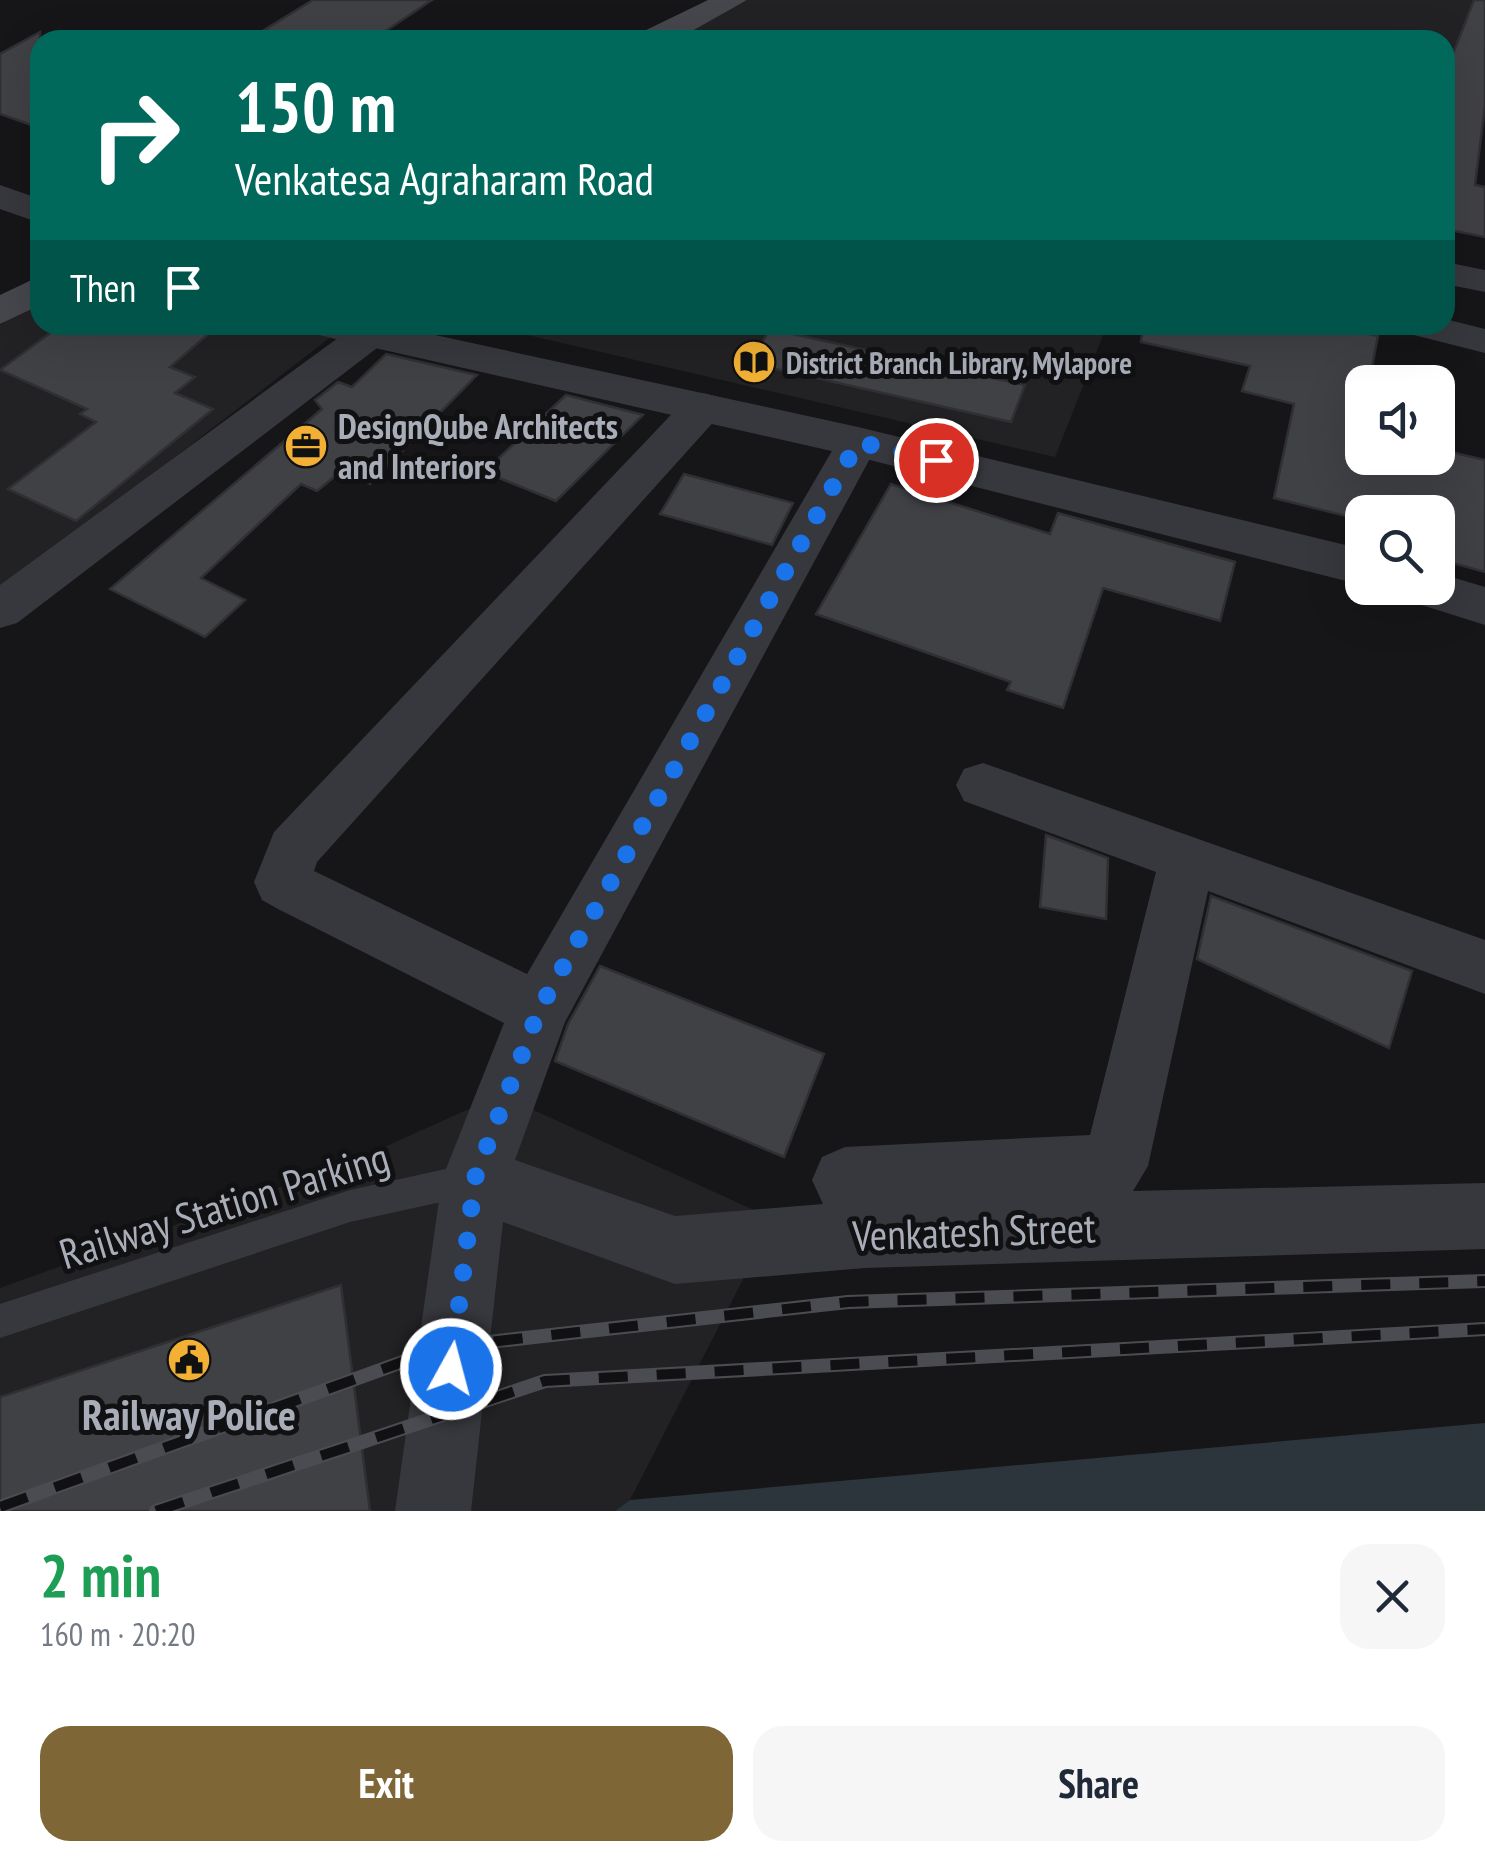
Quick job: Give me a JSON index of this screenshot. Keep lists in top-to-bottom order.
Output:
{
  "streets": {
    "street": ["Venkatesh Street"],
    "lane": ["Railway Station Parking"]
  },
  "crossings": [
    ["Railway Station Parking", "Venkatesh Street"]
  ],
  "places": {
    "library": ["District Branch Library, Mylapore"],
    "office": ["DesignQube Architects and Interiors"],
    "public building": ["Railway Police"]
  },
  "page": {
    "turn": ["150 m", "Venkatesa Agraharam Road"],
    "then": "Then",
    "heading": ["2 min", "160 m · 20:20"],
    "buttons": ["Exit", "Share"]
  }
}
